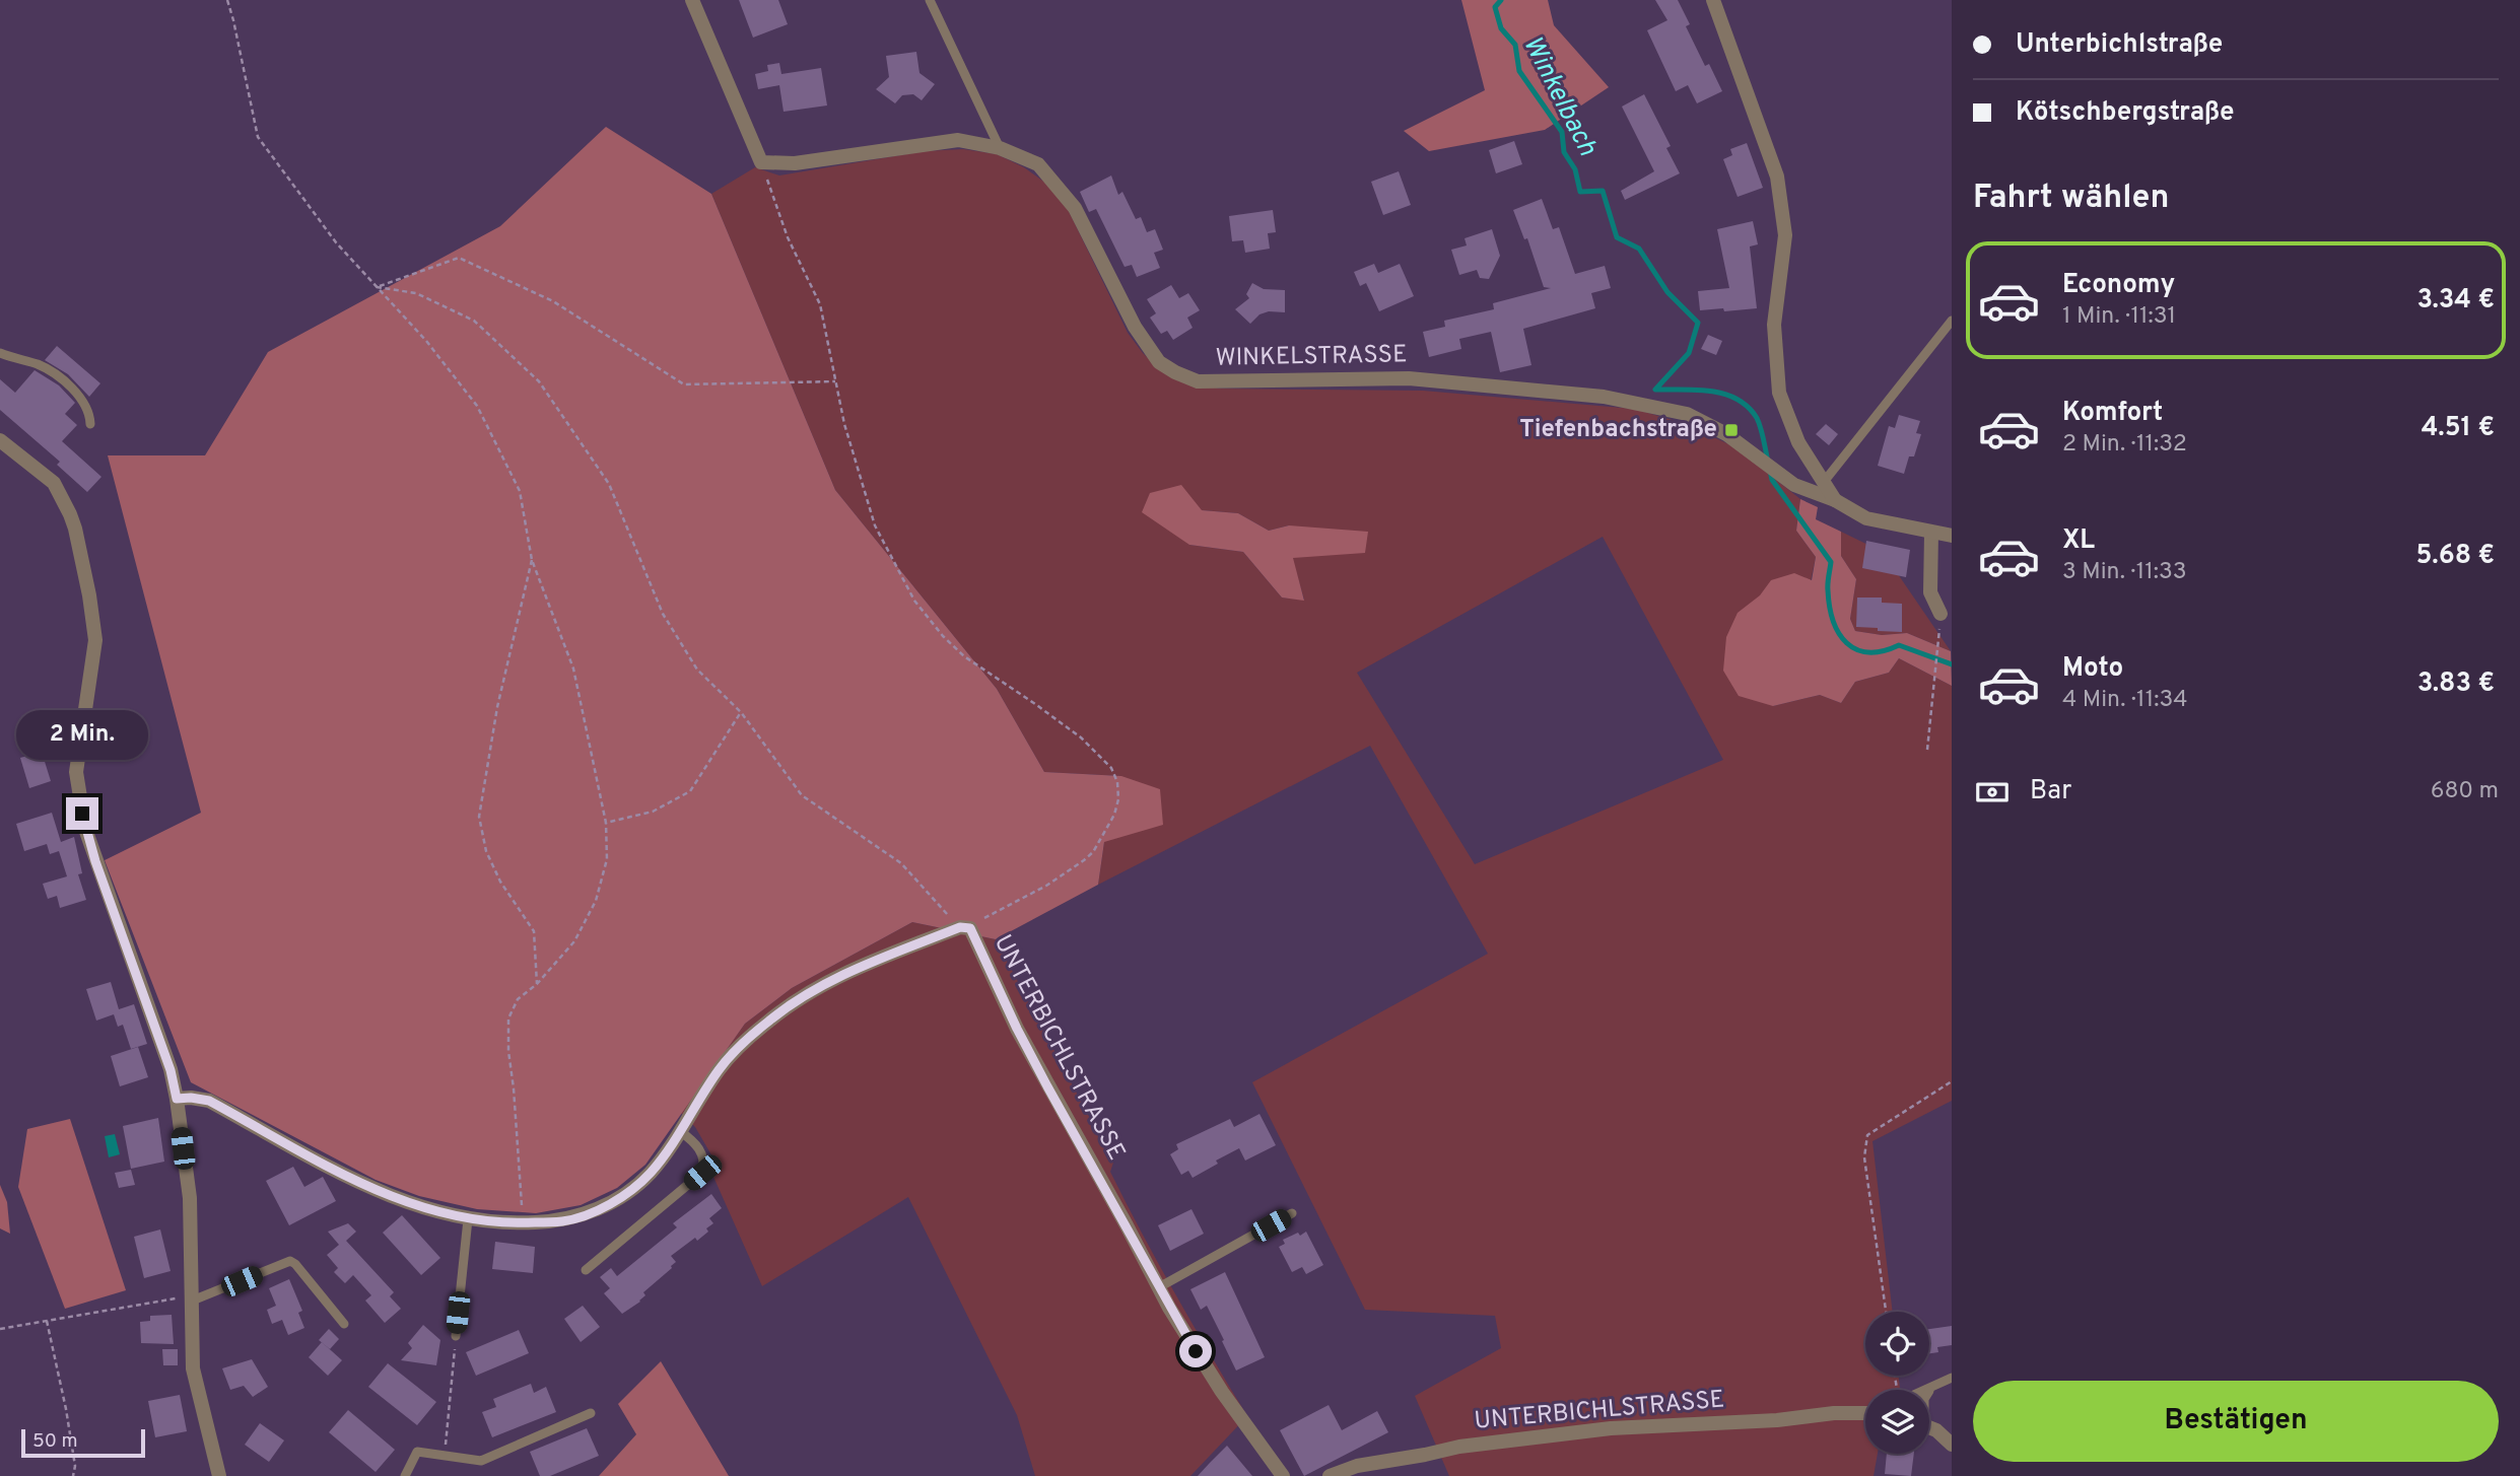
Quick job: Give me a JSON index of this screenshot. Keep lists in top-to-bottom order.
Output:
{
  "streets": {
    "street": ["WINKELSTRASSE", "UNTERBICHLSTRASSE"]
  },
  "water": ["Winkelbach"],
  "places": {
    "transit": ["Tiefenbachstraße"]
  },
  "scale_bar": "50 m",
  "page": {
    "banner": ["Unterbichlstraße", "Kötschbergstraße"],
    "heading": "Fahrt wählen",
    "list": [
      {
        "name": "Economy",
        "note": "1 Min. · 11:31",
        "value": "3.34 €"
      },
      {
        "name": "Komfort",
        "note": "2 Min. · 11:32",
        "value": "4.51 €"
      },
      {
        "name": "XL",
        "note": "3 Min. · 11:33",
        "value": "5.68 €"
      },
      {
        "name": "Moto",
        "note": "4 Min. · 11:34",
        "value": "3.83 €"
      }
    ],
    "bubble": "2 Min.",
    "pay": ["Bar", "680 m"],
    "buttons": "Bestätigen",
    "scale": "50 m"
  }
}
